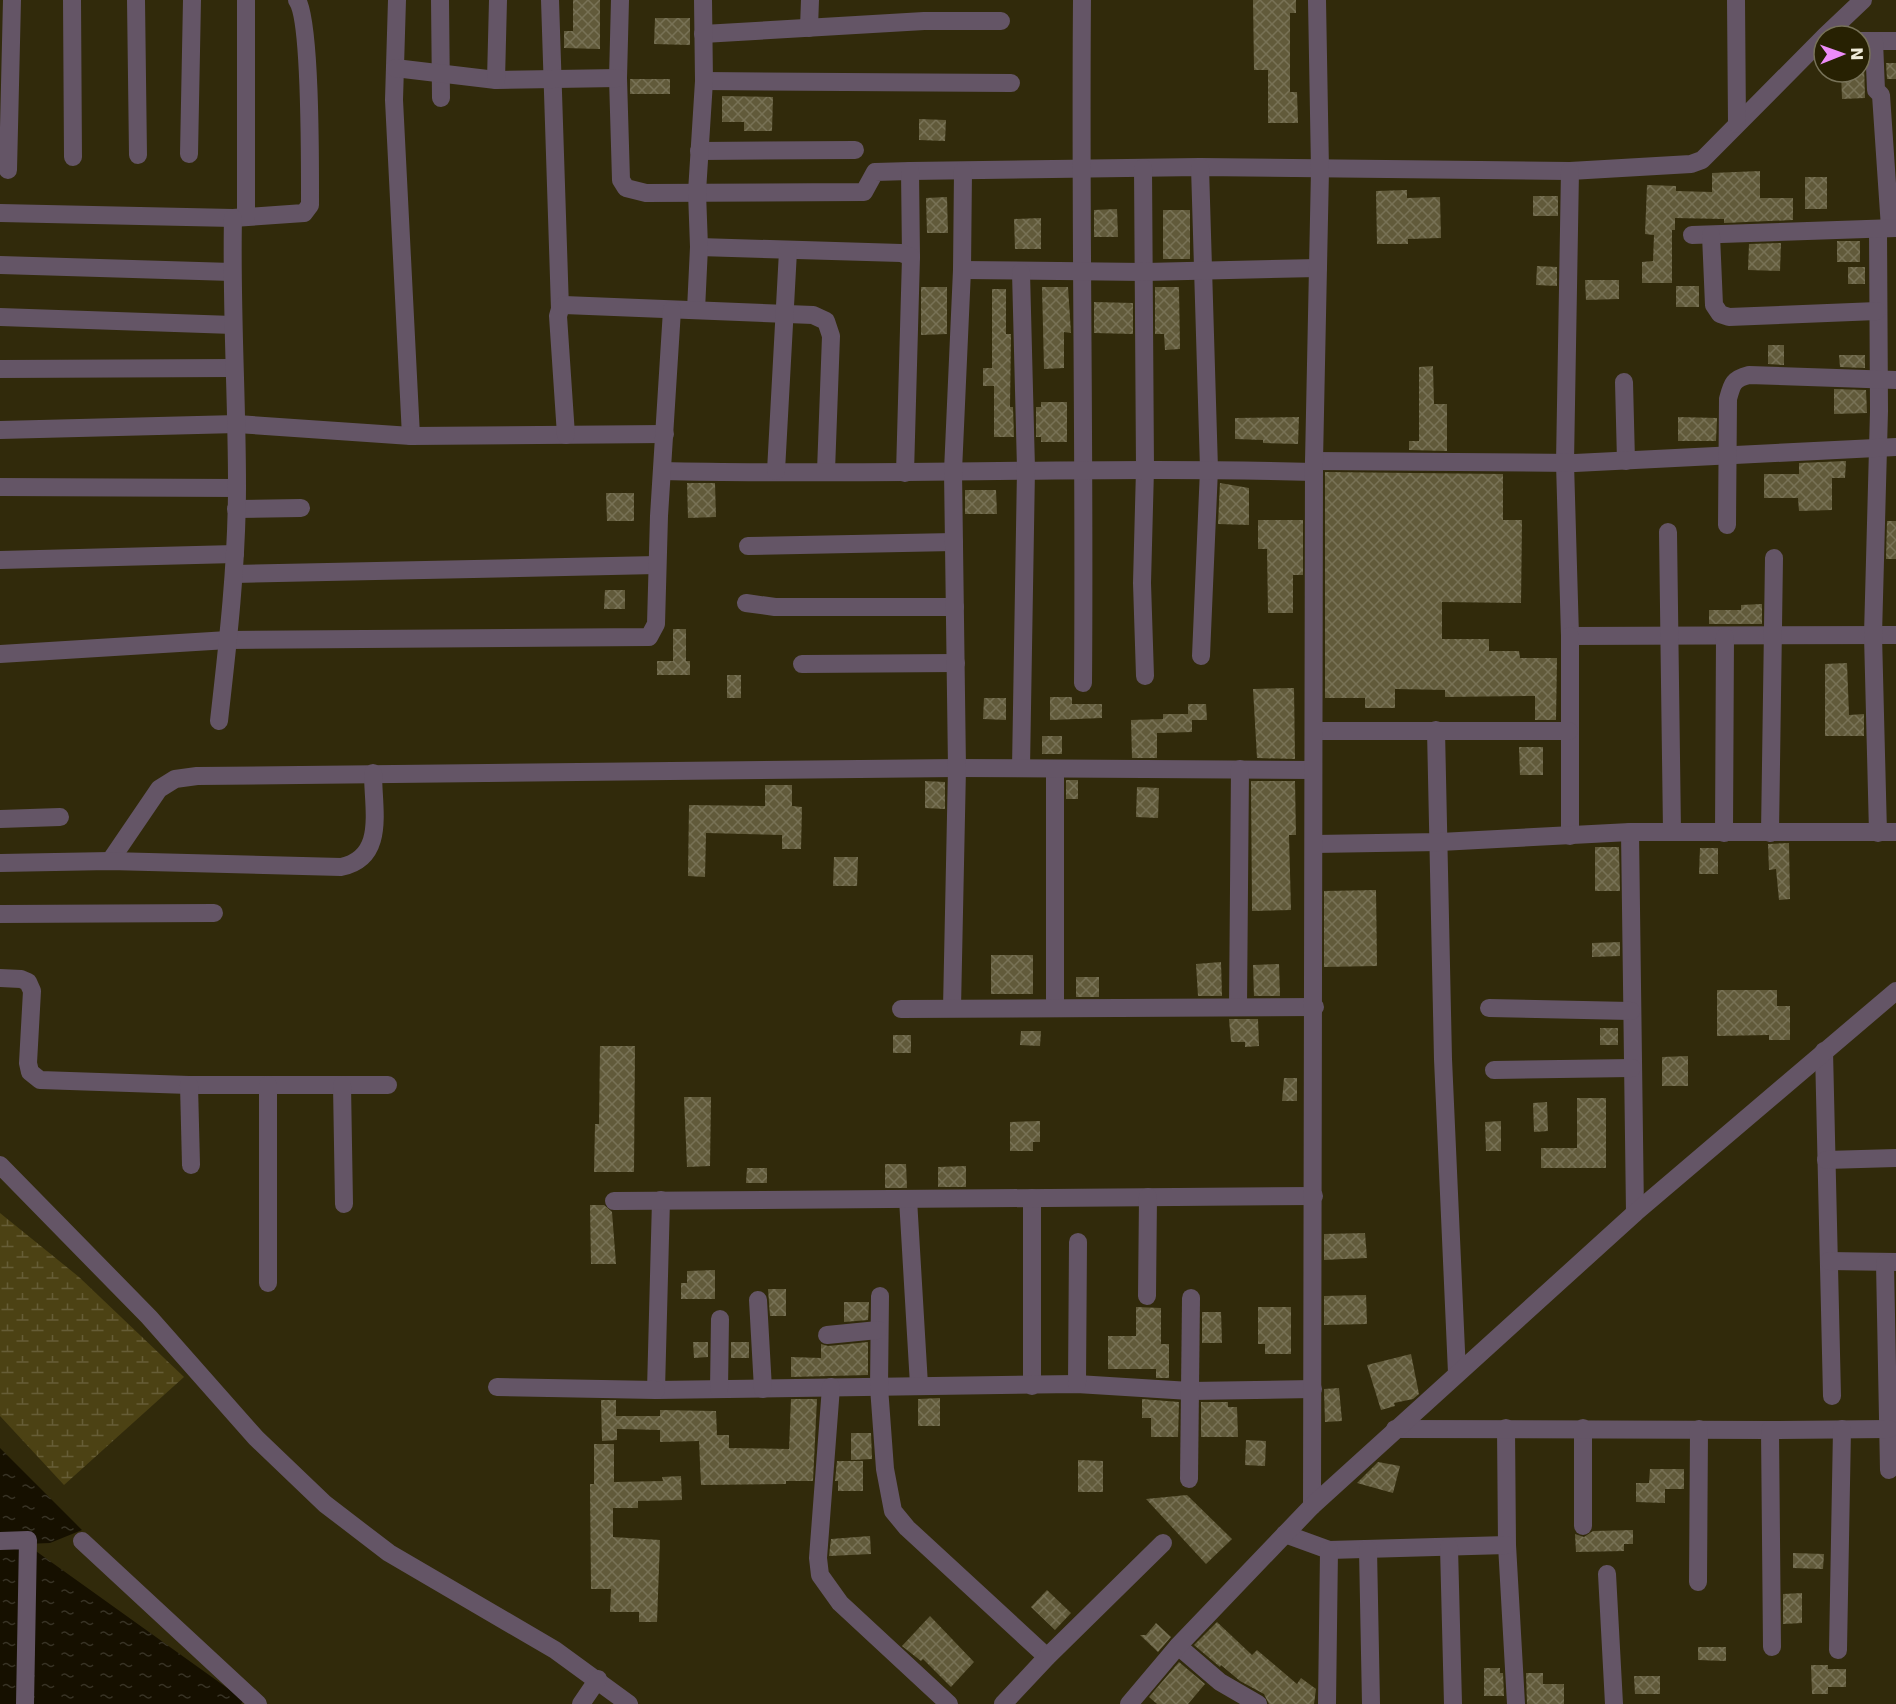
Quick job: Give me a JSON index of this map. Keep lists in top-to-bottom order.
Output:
{
  "north": "right"
}
